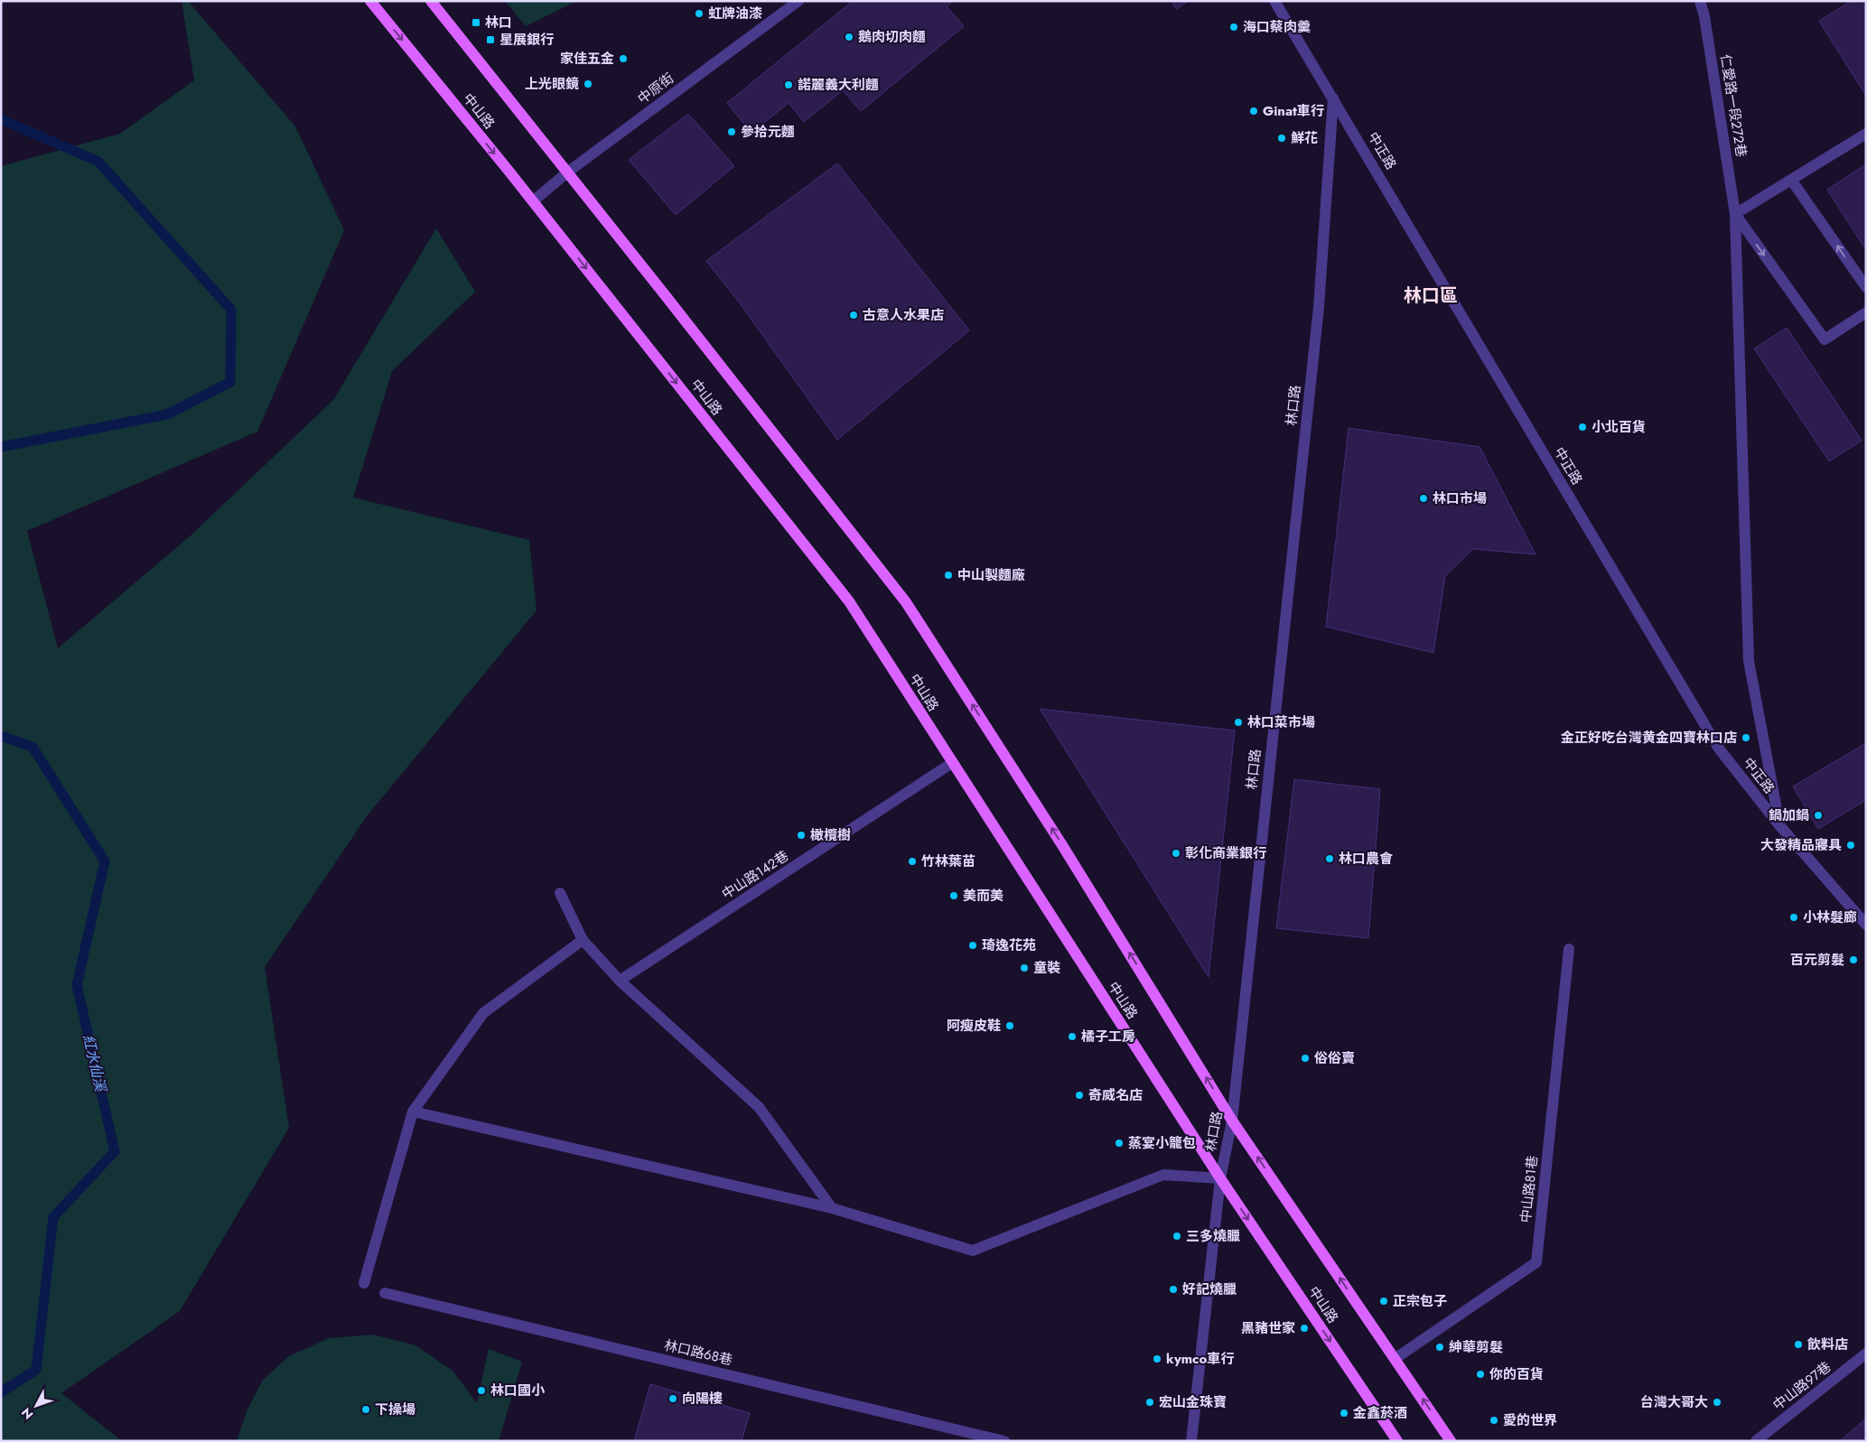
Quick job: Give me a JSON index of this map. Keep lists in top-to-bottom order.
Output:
{
  "streets": {
    "main road": ["中山路"],
    "street": [
      "中原街",
      "仁愛路一段272巷",
      "中正路",
      "林口路",
      "中山路142巷",
      "中山路81巷",
      "林口路68巷",
      "中山路97巷"
    ]
  },
  "crossings": [
    ["中原街", "中山路"],
    ["仁愛路一段272巷", "中正路"],
    ["中山路", "林口路"],
    ["中山路", "中山路142巷"],
    ["中正路", "林口路"]
  ],
  "districts": ["林口區"],
  "water": ["紅水仙溪"],
  "places": {
    "other": [
      "虹牌油漆",
      "海口蔡肉羹",
      "鵝肉切肉麵",
      "家佳五金",
      "上光眼鏡",
      "諾麗義大利麵",
      "Ginat車行",
      "參拾元麵",
      "鮮花",
      "古意人水果店",
      "小北百貨",
      "林口市場",
      "中山製麵廠",
      "林口菜市場",
      "金正好吃台灣黄金四寶林口店",
      "鍋加鍋",
      "橄欖樹",
      "大發精品寢具",
      "彰化商業銀行",
      "林口農會",
      "竹林葉苗",
      "美而美",
      "小林髮廊",
      "琦逸花苑",
      "百元剪髮",
      "童裝",
      "阿瘦皮鞋",
      "橘子工房",
      "俗俗賣",
      "奇威名店",
      "蒸宴小籠包",
      "三多燒臘",
      "好記燒臘",
      "正宗包子",
      "黑豬世家",
      "飲料店",
      "紳華剪髮",
      "kymco車行",
      "你的百貨",
      "林口國小",
      "向陽樓",
      "宏山金珠寶",
      "台灣大哥大",
      "下操場",
      "金鑫菸酒",
      "愛的世界"
    ],
    "transit": ["林口", "星展銀行"]
  },
  "north": "bottom left"
}
